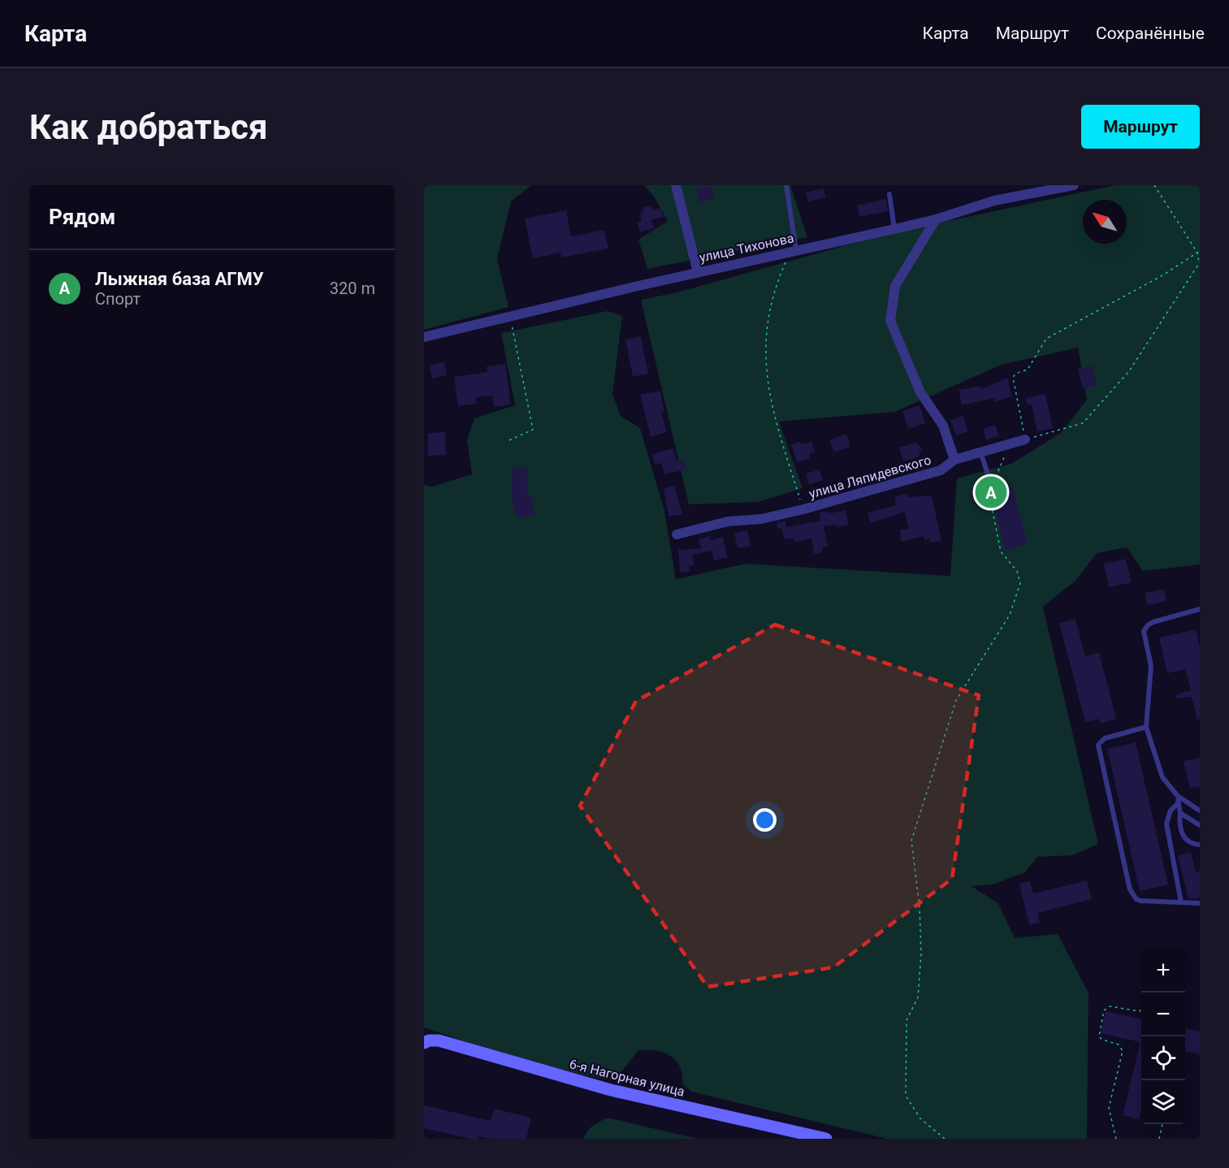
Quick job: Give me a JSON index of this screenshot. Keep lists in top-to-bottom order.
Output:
{
  "streets": {
    "street": ["улица Тихонова", "улица Ляпидевского", "6-я Нагорная улица"]
  },
  "north": "top left",
  "page": {
    "header": "Карта",
    "nav": ["Карта", "Маршрут", "Сохранённые"],
    "buttons": "Маршрут",
    "title": "Как добраться",
    "heading": "Рядом",
    "list": [
      {
        "mark": "A",
        "name": "Лыжная база АГМУ",
        "note": "Спорт",
        "value": "320 m"
      }
    ],
    "pins": "A",
    "map_buttons": ["+", "−"]
  }
}
